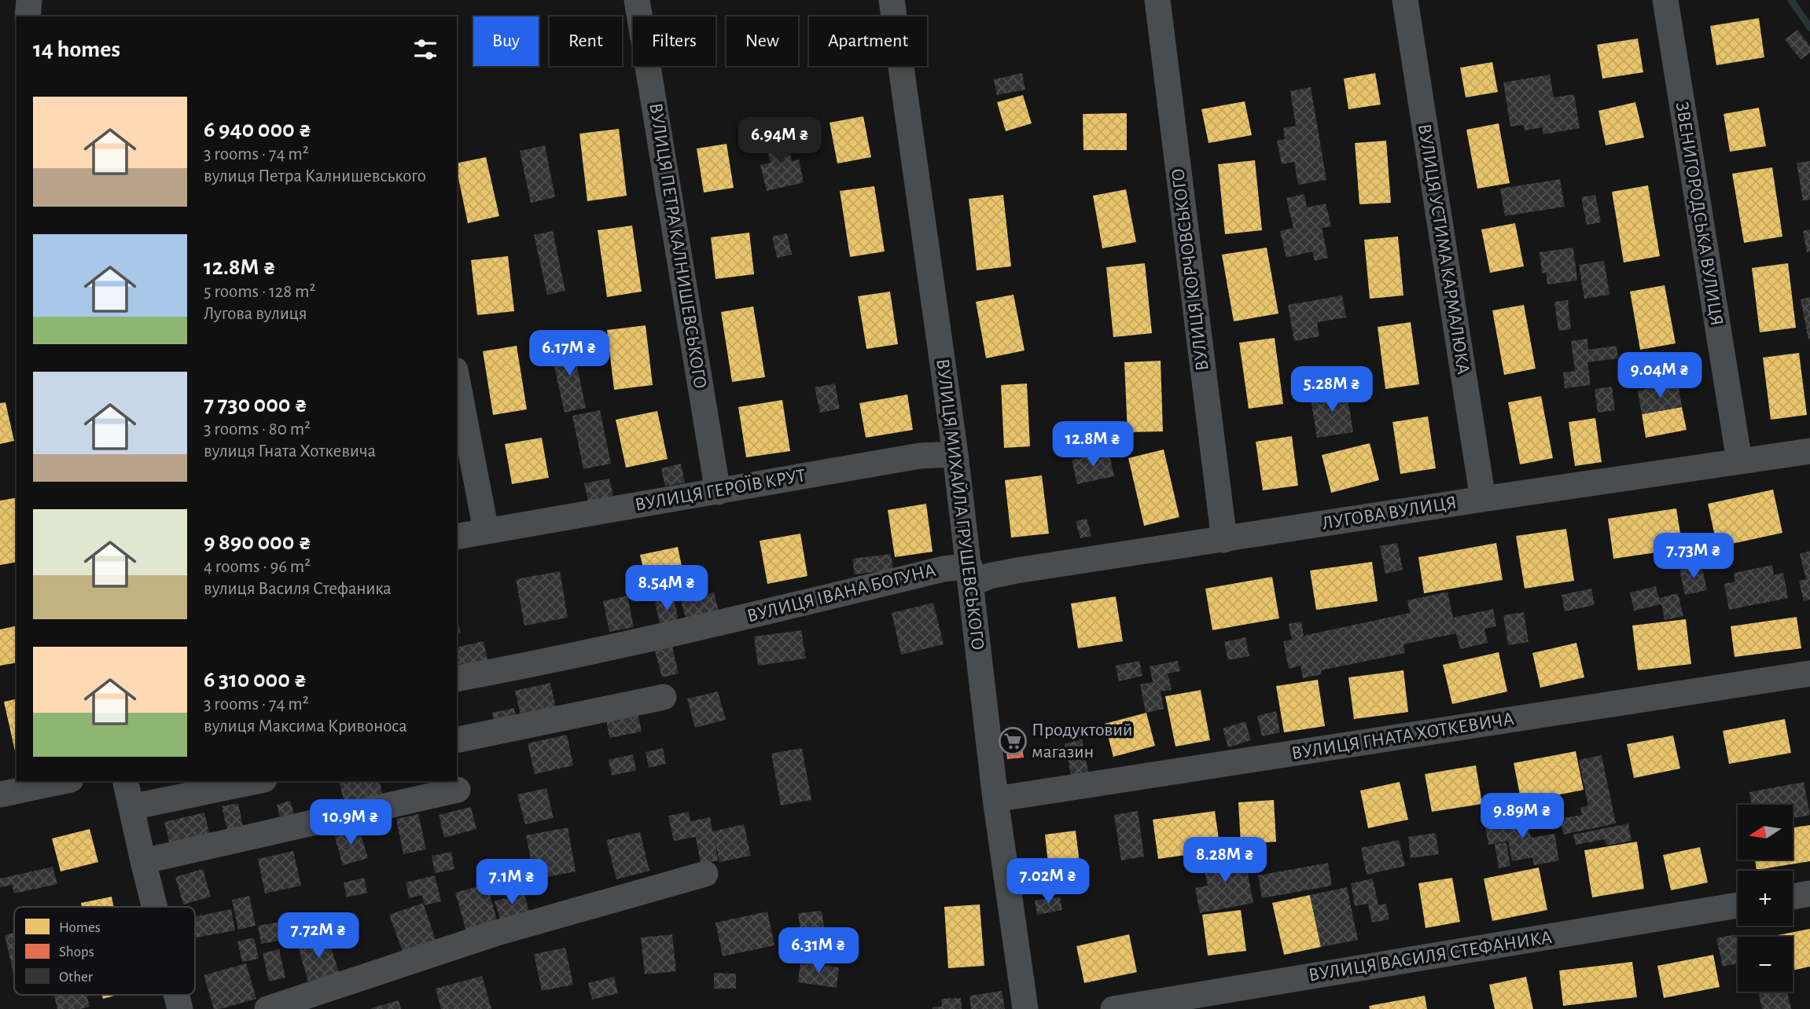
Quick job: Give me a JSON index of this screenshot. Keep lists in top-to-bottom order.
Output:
{
  "streets": {
    "street": [
      "ЗВЕНИГОРОДСЬКА ВУЛИЦЯ",
      "ВУЛИЦЯ ПЕТРА КАЛНИШЕВСЬКОГО",
      "ВУЛИЦЯ УСТИМА КАРМАЛЮКА",
      "ВУЛИЦЯ КОРЧОВСЬКОГО",
      "ВУЛИЦЯ ГЕРОЇВ КРУТ",
      "ВУЛИЦЯ МИХАЙЛА ГРУШЕВСЬКОГО",
      "ЛУГОВА ВУЛИЦЯ",
      "ВУЛИЦЯ ІВАНА БОГУНА",
      "ВУЛИЦЯ ГНАТА ХОТКЕВИЧА",
      "ВУЛИЦЯ ВАСИЛЯ СТЕФАНИКА"
    ]
  },
  "crossings": [
    ["ЗВЕНИГОРОДСЬКА ВУЛИЦЯ", "ЛУГОВА ВУЛИЦЯ"],
    ["ВУЛИЦЯ ПЕТРА КАЛНИШЕВСЬКОГО", "ВУЛИЦЯ ГЕРОЇВ КРУТ"],
    ["ВУЛИЦЯ УСТИМА КАРМАЛЮКА", "ЛУГОВА ВУЛИЦЯ"],
    ["ВУЛИЦЯ КОРЧОВСЬКОГО", "ЛУГОВА ВУЛИЦЯ"],
    ["ВУЛИЦЯ ГЕРОЇВ КРУТ", "ВУЛИЦЯ МИХАЙЛА ГРУШЕВСЬКОГО"],
    ["ВУЛИЦЯ МИХАЙЛА ГРУШЕВСЬКОГО", "ЛУГОВА ВУЛИЦЯ"],
    ["ВУЛИЦЯ МИХАЙЛА ГРУШЕВСЬКОГО", "ВУЛИЦЯ ІВАНА БОГУНА"],
    ["ВУЛИЦЯ МИХАЙЛА ГРУШЕВСЬКОГО", "ВУЛИЦЯ ГНАТА ХОТКЕВИЧА"],
    ["ЛУГОВА ВУЛИЦЯ", "ВУЛИЦЯ ІВАНА БОГУНА"]
  ],
  "places": {
    "supermarket": ["Продуктовий магазин"]
  },
  "legend": ["Homes", "Shops", "Other"],
  "north": "left",
  "page": {
    "chip": [
      "Buy",
      "Rent",
      "Filters",
      "New",
      "Apartment"
    ],
    "heading": "14 homes",
    "list": [
      {
        "name": "6 940 000 ₴",
        "note": "3 rooms · 74 m² · вулиця Петра Калнишевського"
      },
      {
        "name": "12.8M ₴",
        "note": "5 rooms · 128 m² · Лугова вулиця"
      },
      {
        "name": "7 730 000 ₴",
        "note": "3 rooms · 80 m² · вулиця Гната Хоткевича"
      },
      {
        "name": "9 890 000 ₴",
        "note": "4 rooms · 96 m² · вулиця Василя Стефаника"
      },
      {
        "name": "6 310 000 ₴",
        "note": "3 rooms · 74 m² · вулиця Максима Кривоноса"
      }
    ],
    "price": [
      "6.94M ₴",
      "6.17M ₴",
      "9.04M ₴",
      "5.28M ₴",
      "12.8M ₴",
      "7.73M ₴",
      "8.54M ₴",
      "9.89M ₴",
      "10.9M ₴",
      "8.28M ₴",
      "7.02M ₴",
      "7.1M ₴",
      "7.72M ₴",
      "6.31M ₴"
    ],
    "map_buttons": ["+", "−"]
  }
}
